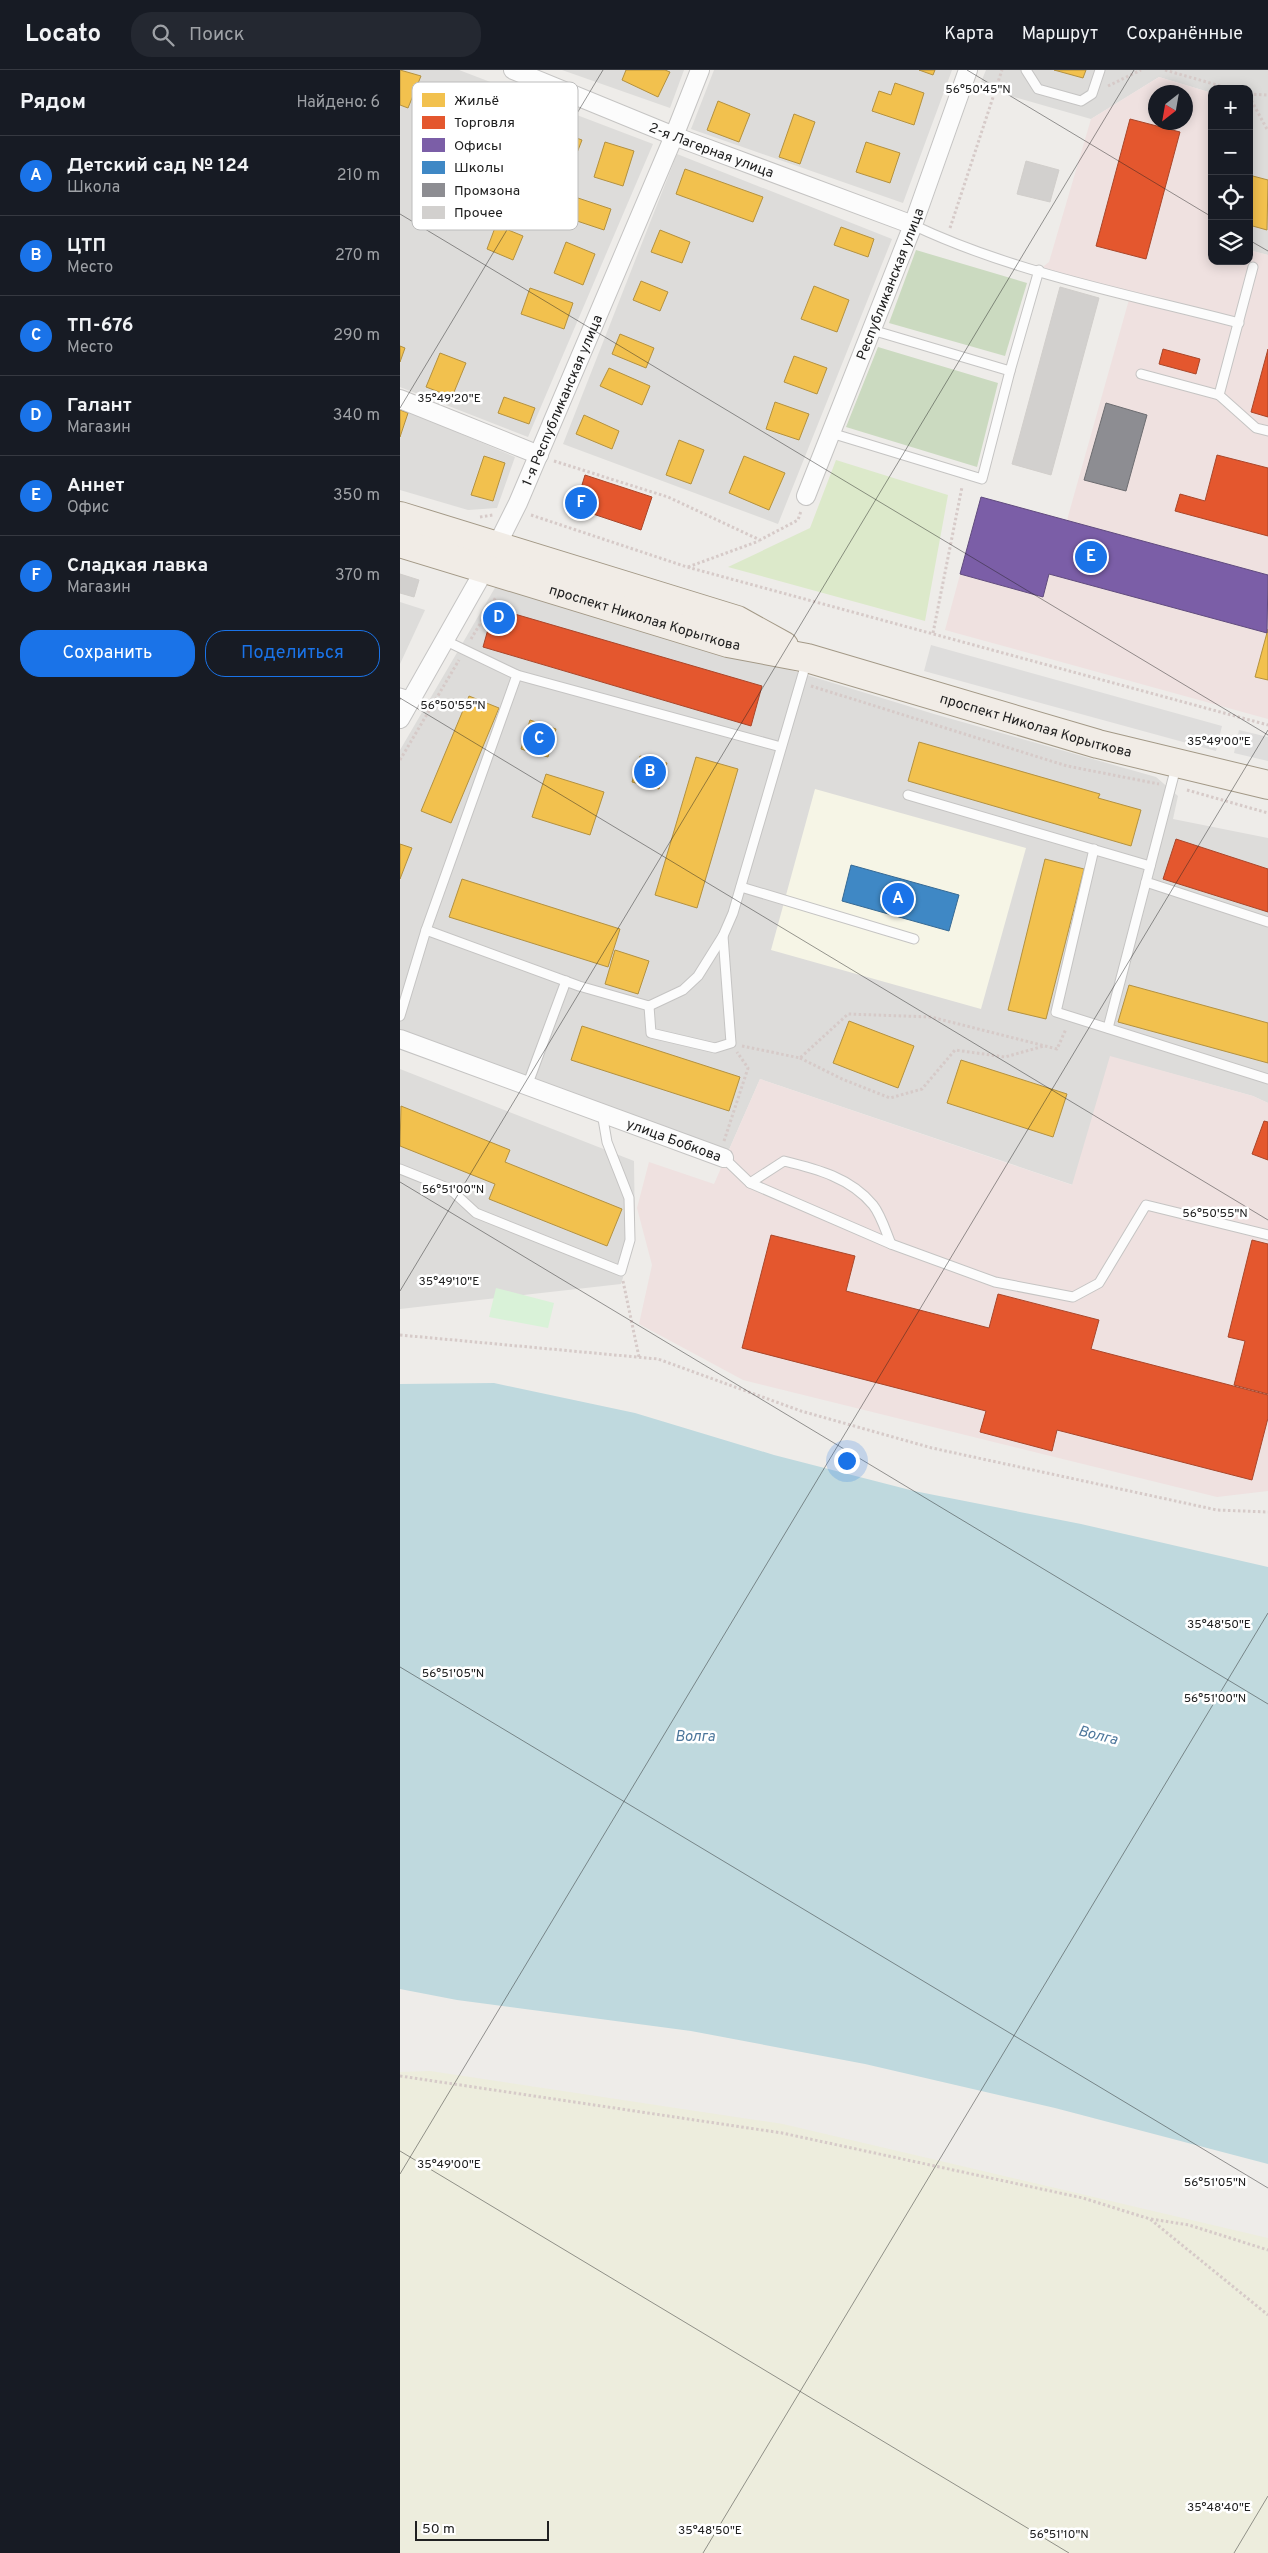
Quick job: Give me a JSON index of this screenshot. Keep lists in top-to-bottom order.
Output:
{
  "streets": {
    "main road": ["проспект Николая Корыткова"],
    "street": [
      "2-я Лагерная улица",
      "Республиканская улица",
      "1-я Республиканская улица",
      "улица Бобкова"
    ]
  },
  "crossings": [
    ["2-я Лагерная улица", "Республиканская улица"],
    ["2-я Лагерная улица", "1-я Республиканская улица"],
    ["1-я Республиканская улица", "проспект Николая Корыткова"]
  ],
  "water": ["Волга"],
  "legend": [
    "Жильё",
    "Торговля",
    "Офисы",
    "Школы",
    "Промзона",
    "Прочее"
  ],
  "scale_bar": "50 m",
  "north": "bottom left",
  "page": {
    "header": "Locato",
    "search": "Поиск",
    "nav": ["Карта", "Маршрут", "Сохранённые"],
    "heading": ["Рядом", "Найдено: 6"],
    "map_buttons": ["+", "−"],
    "list": [
      {
        "mark": "A",
        "name": "Детский сад № 124",
        "note": "Школа",
        "value": "210 m"
      },
      {
        "mark": "B",
        "name": "ЦТП",
        "note": "Место",
        "value": "270 m"
      },
      {
        "mark": "C",
        "name": "ТП-676",
        "note": "Место",
        "value": "290 m"
      },
      {
        "mark": "D",
        "name": "Галант",
        "note": "Магазин",
        "value": "340 m"
      },
      {
        "mark": "E",
        "name": "Аннет",
        "note": "Офис",
        "value": "350 m"
      },
      {
        "mark": "F",
        "name": "Сладкая лавка",
        "note": "Магазин",
        "value": "370 m"
      }
    ],
    "pins": [
      "F",
      "E",
      "D",
      "C",
      "B",
      "A"
    ],
    "buttons": ["Сохранить", "Поделиться"],
    "scale": "50 m"
  },
  "coordinates": [
    "56°50'45\"N",
    "35°49'20\"E",
    "56°50'55\"N",
    "35°49'00\"E",
    "56°51'00\"N",
    "35°49'10\"E",
    "35°48'50\"E",
    "56°51'05\"N",
    "35°48'40\"E",
    "56°51'10\"N"
  ]
}
